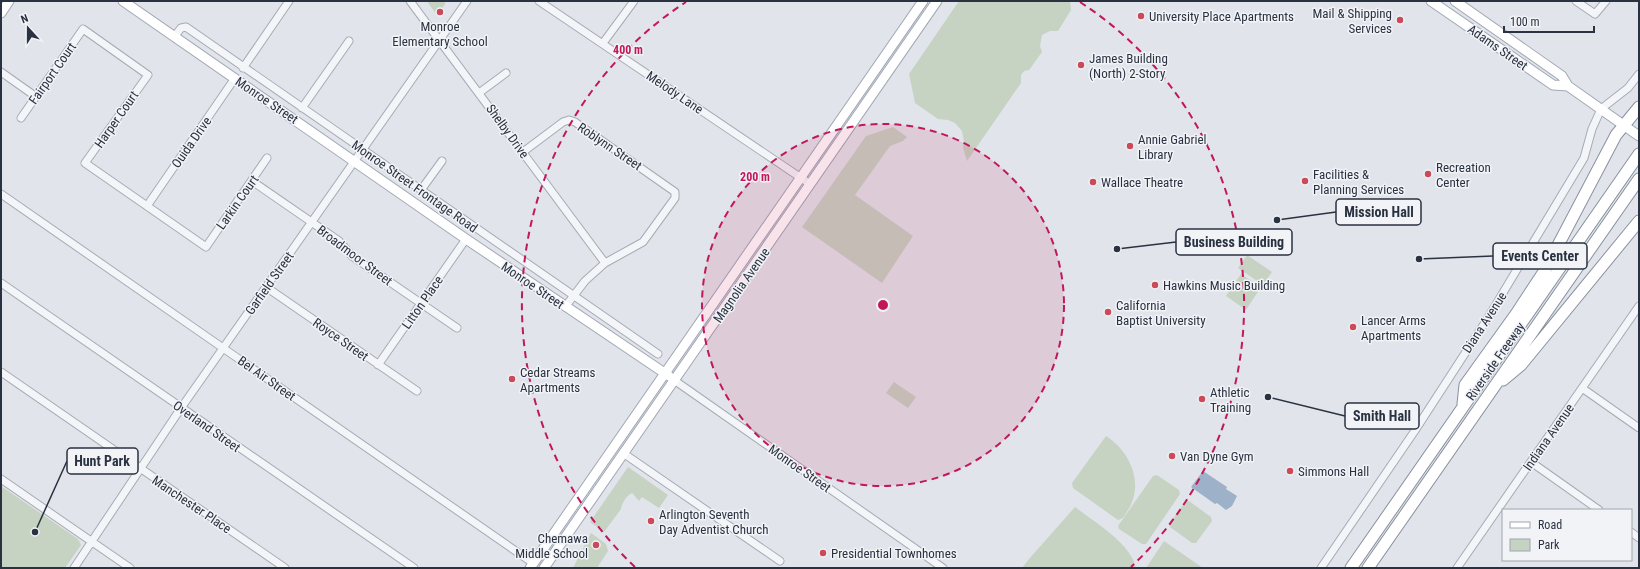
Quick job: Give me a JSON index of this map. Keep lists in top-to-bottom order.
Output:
{
  "streets": {
    "highway": ["Riverside Freeway"],
    "main road": ["Adams Street", "Monroe Street", "Magnolia Avenue"],
    "street": [
      "Fairport Court",
      "Melody Lane",
      "Harper Court",
      "Shelby Drive",
      "Ouida Drive",
      "Roblynn Street",
      "Monroe Street Frontage Road",
      "Larkin Court",
      "Broadmoor Street",
      "Garfield Street",
      "Litton Place",
      "Diana Avenue",
      "Royce Street",
      "Bel Air Street",
      "Overland Street",
      "Indiana Avenue",
      "Manchester Place"
    ]
  },
  "crossings": [
    ["Adams Street", "Diana Avenue"],
    ["Fairport Court", "Harper Court"],
    ["Melody Lane", "Magnolia Avenue"],
    ["Monroe Street", "Ouida Drive"],
    ["Monroe Street", "Monroe Street Frontage Road"],
    ["Monroe Street", "Garfield Street"],
    ["Monroe Street", "Magnolia Avenue"],
    ["Monroe Street", "Litton Place"],
    ["Harper Court", "Ouida Drive"],
    ["Harper Court", "Larkin Court"],
    ["Shelby Drive", "Roblynn Street"],
    ["Shelby Drive", "Garfield Street"],
    ["Ouida Drive", "Larkin Court"],
    ["Monroe Street Frontage Road", "Garfield Street"],
    ["Larkin Court", "Broadmoor Street"],
    ["Broadmoor Street", "Garfield Street"],
    ["Broadmoor Street", "Litton Place"],
    ["Garfield Street", "Royce Street"],
    ["Garfield Street", "Bel Air Street"],
    ["Garfield Street", "Overland Street"],
    ["Garfield Street", "Manchester Place"],
    ["Magnolia Avenue", "Bel Air Street"],
    ["Litton Place", "Royce Street"]
  ],
  "places": [
    "Monroe Elementary School",
    "University Place Apartments",
    "Mail & Shipping Services",
    "James Building (North) 2-Story",
    "Annie Gabriel Library",
    "Recreation Center",
    "Facilities & Planning Services",
    "Wallace Theatre",
    "Mission Hall",
    "Business Building",
    "Events Center",
    "Hawkins Music Building",
    "California Baptist University",
    "Lancer Arms Apartments",
    "Cedar Streams Apartments",
    "Smith Hall",
    "Athletic Training",
    "Van Dyne Gym",
    "Simmons Hall",
    "Arlington Seventh Day Adventist Church",
    "Hunt Park",
    "Chemawa Middle School",
    "Presidential Townhomes"
  ],
  "legend": ["Road", "Park"],
  "scale_bar": "100 m",
  "north": "top",
  "rings": ["400 m", "200 m"]
}
